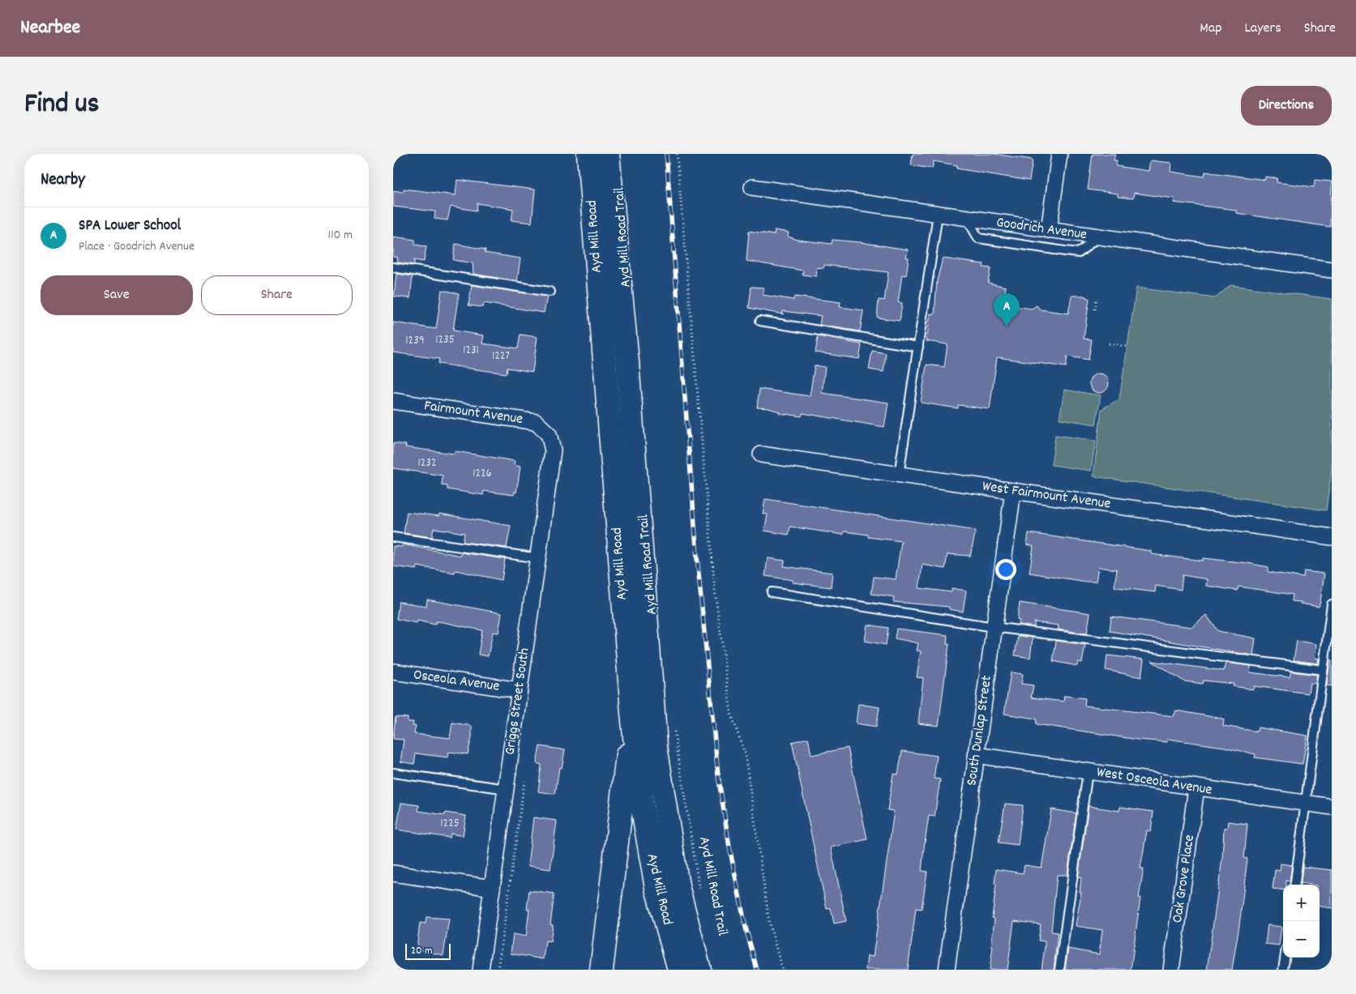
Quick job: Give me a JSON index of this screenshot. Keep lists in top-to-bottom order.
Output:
{
  "streets": {
    "main road": ["Ayd Mill Road"],
    "street": [
      "Goodrich Avenue",
      "Fairmount Avenue",
      "West Fairmount Avenue",
      "Osceola Avenue",
      "Griggs Street South",
      "South Dunlap Street",
      "West Osceola Avenue",
      "Oak Grove Place"
    ],
    "path": ["Ayd Mill Road Trail"]
  },
  "crossings": [
    ["Fairmount Avenue", "Griggs Street South"],
    ["West Fairmount Avenue", "South Dunlap Street"],
    ["Osceola Avenue", "Griggs Street South"],
    ["South Dunlap Street", "West Osceola Avenue"],
    ["West Osceola Avenue", "Oak Grove Place"]
  ],
  "house_numbers": [
    "1235",
    "1239",
    "1231",
    "1227",
    "1232",
    "1226",
    "1225"
  ],
  "scale_bar": "20 m",
  "page": {
    "header": "Nearbee",
    "nav": ["Map", "Layers", "Share"],
    "title": "Find us",
    "buttons": [
      "Directions",
      ["Save", "Share"]
    ],
    "heading": "Nearby",
    "list": [
      {
        "mark": "A",
        "name": "SPA Lower School",
        "note": "Place · Goodrich Avenue",
        "value": "110 m"
      }
    ],
    "pins": "A",
    "map_buttons": ["+", "−"],
    "scale": "20 m"
  }
}
